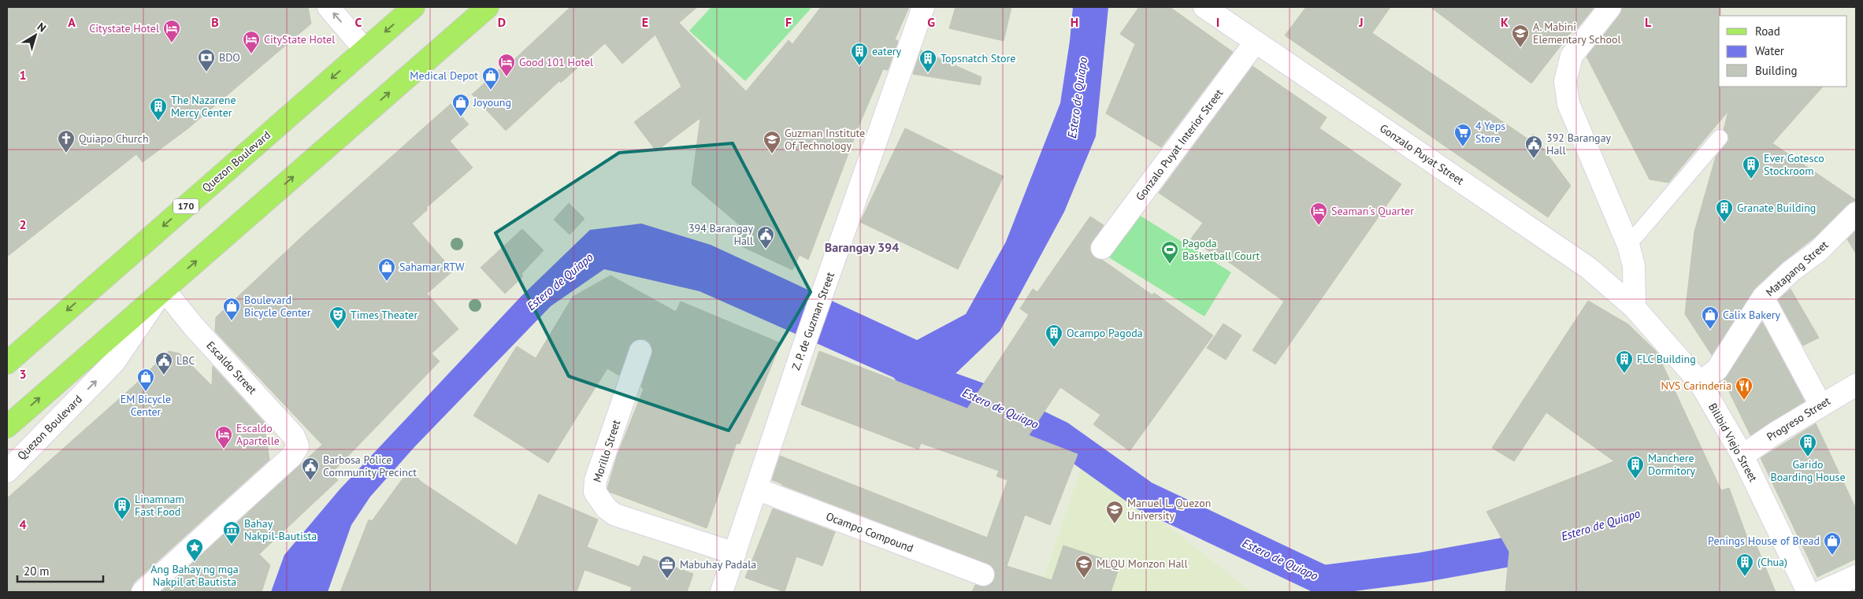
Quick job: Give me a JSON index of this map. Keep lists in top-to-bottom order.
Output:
{
  "streets": {
    "main road": ["Quezon Boulevard", "170"],
    "street": [
      "Gonzalo Puyat Interior Street",
      "Gonzalo Puyat Street",
      "Matapang Street",
      "Z. P. de Guzman Street",
      "Escaldo Street",
      "Progreso Street",
      "Bilibid Viejo Street",
      "Morillo Street",
      "Ocampo Compound"
    ]
  },
  "crossings": [
    ["Gonzalo Puyat Interior Street", "Gonzalo Puyat Street"],
    ["Gonzalo Puyat Street", "Bilibid Viejo Street"],
    ["Quezon Boulevard", "Escaldo Street"],
    ["Matapang Street", "Bilibid Viejo Street"],
    ["Z. P. de Guzman Street", "Morillo Street"],
    ["Z. P. de Guzman Street", "Ocampo Compound"],
    ["Progreso Street", "Bilibid Viejo Street"]
  ],
  "districts": ["Barangay 394"],
  "water": ["Estero de Quiapo"],
  "places": {
    "hotel": [
      "Citystate Hotel",
      "CityState Hotel",
      "Good 101 Hotel",
      "Seaman's Quarter",
      "Escaldo Apartelle"
    ],
    "school or university": [
      "A. Mabini Elementary School",
      "Guzman Institute Of Technology",
      "Manuel L. Quezon University",
      "MLQU Monzon Hall"
    ],
    "building": [
      "eatery",
      "Topsnatch Store",
      "The Nazarene Mercy Center",
      "Ever Gotesco Stockroom",
      "Granate Building",
      "Ocampo Pagoda",
      "FLC Building",
      "Garido Boarding House",
      "Manchere Dormitory",
      "Linamnam Fast Food",
      "(Chua)"
    ],
    "bank": ["BDO"],
    "shop": [
      "Medical Depot",
      "Joyoung",
      "Sahamar RTW",
      "Boulevard Bicycle Center",
      "Calix Bakery",
      "EM Bicycle Center",
      "Penings House of Bread"
    ],
    "supermarket": ["4 Yeps Store"],
    "church": ["Quiapo Church"],
    "public building": [
      "392 Barangay Hall",
      "394 Barangay Hall",
      "LBC",
      "Barbosa Police Community Precinct"
    ],
    "sports": ["Pagoda Basketball Court"],
    "theatre": ["Times Theater"],
    "restaurant": ["NVS Carinderia"],
    "museum": ["Bahay Nakpil-Bautista"],
    "place": ["Ang Bahay ng mga Nakpil at Bautista"],
    "office": ["Mabuhay Padala"]
  },
  "legend": ["Road", "Water", "Building"],
  "scale_bar": "20 m",
  "north": "top right",
  "grid": {
    "columns": [
      "A",
      "B",
      "C",
      "D",
      "E",
      "F",
      "G",
      "H",
      "I",
      "J",
      "K",
      "L"
    ],
    "rows": [
      "1",
      "2",
      "3",
      "4"
    ]
  }
}
